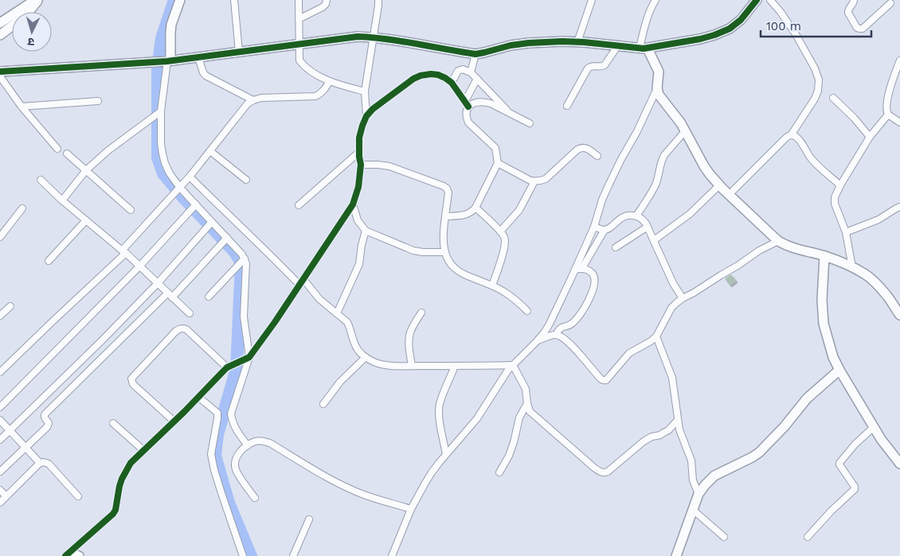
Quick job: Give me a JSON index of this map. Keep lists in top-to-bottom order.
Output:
{
  "scale_bar": "100 m",
  "north": "bottom"
}
